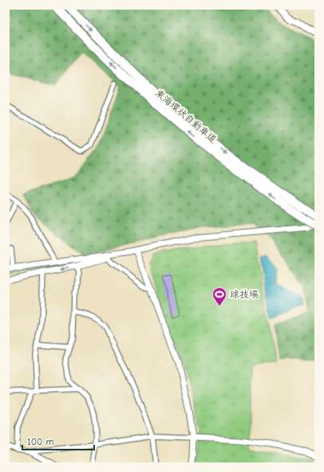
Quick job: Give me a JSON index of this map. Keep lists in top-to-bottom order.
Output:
{
  "streets": {
    "highway": ["東海環状自動車道"]
  },
  "places": {
    "sports": ["球技場"]
  },
  "scale_bar": "100 m"
}
